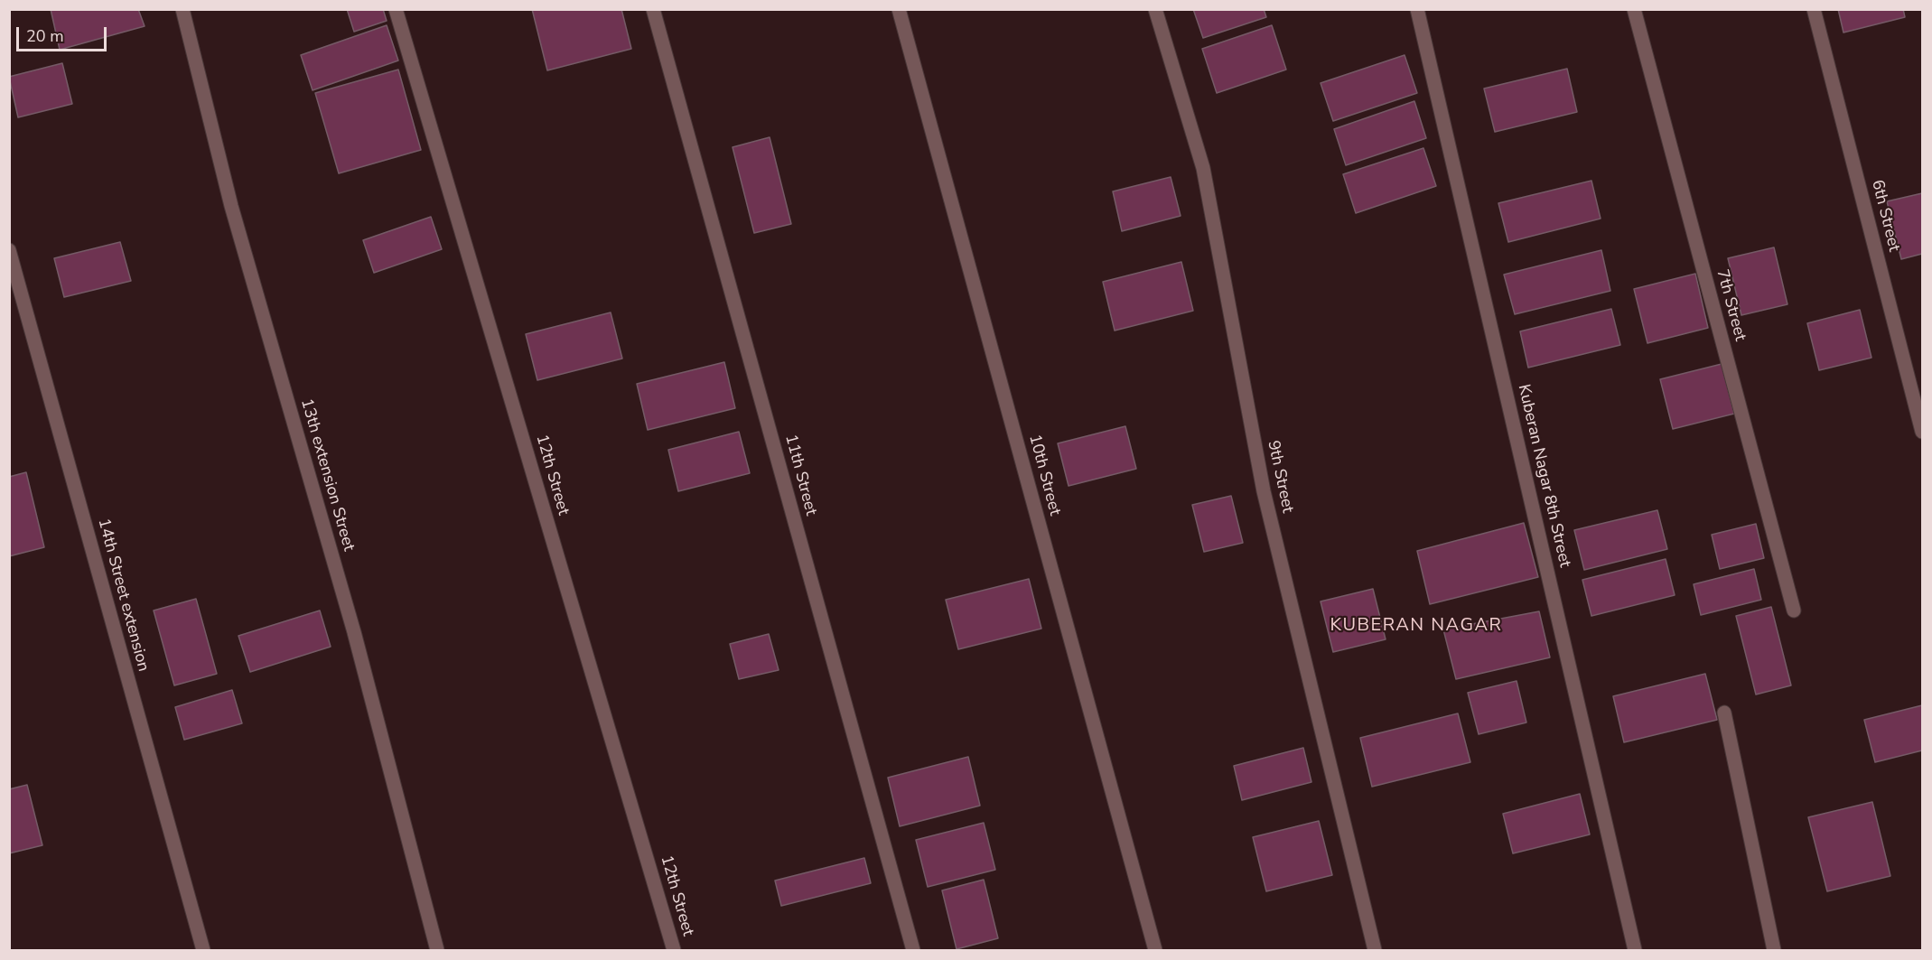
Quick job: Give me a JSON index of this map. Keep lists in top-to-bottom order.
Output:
{
  "streets": {
    "street": [
      "6th Street",
      "7th Street",
      "13th extension Street",
      "12th Street",
      "11th Street",
      "10th Street",
      "Kuberan Nagar 8th Street",
      "9th Street",
      "14th Street extension"
    ]
  },
  "districts": ["KUBERAN NAGAR"],
  "scale_bar": "20 m"
}
